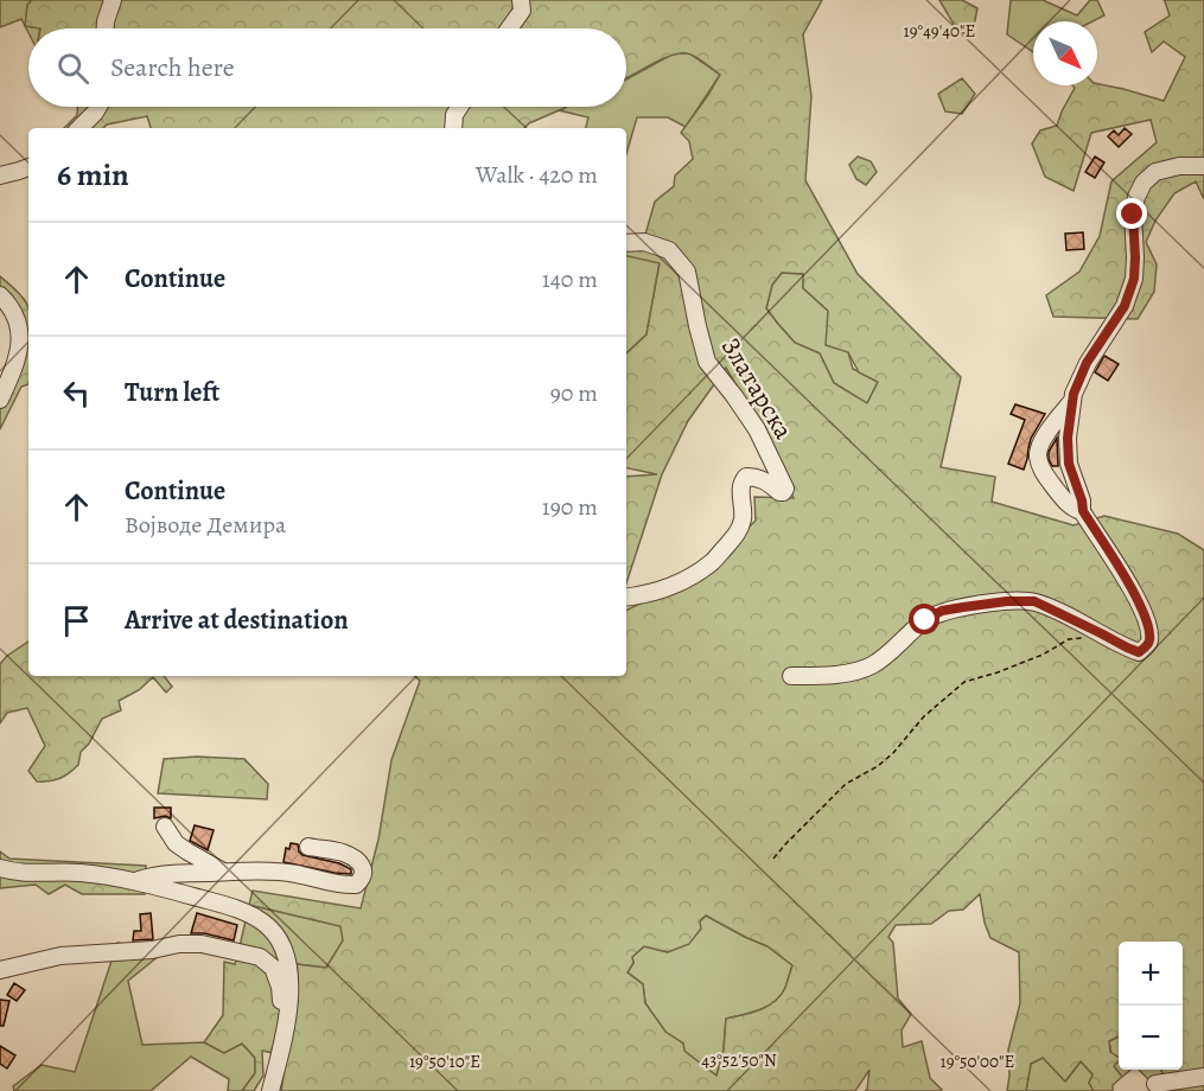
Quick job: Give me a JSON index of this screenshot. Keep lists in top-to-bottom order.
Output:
{
  "streets": {
    "street": ["Златарска"]
  },
  "north": "bottom right",
  "page": {
    "search": "Search here",
    "heading": ["6 min", "Walk · 420 m"],
    "list": [
      ["Continue", "140 m"],
      ["Turn left", "90 m"],
      ["Continue", "Војводе Демира", "190 m"],
      "Arrive at destination"
    ],
    "map_buttons": ["+", "−"]
  },
  "coordinates": [
    "19°49'40\"E",
    "43°52'50\"N",
    "19°50'10\"E",
    "19°50'00\"E"
  ]
}
